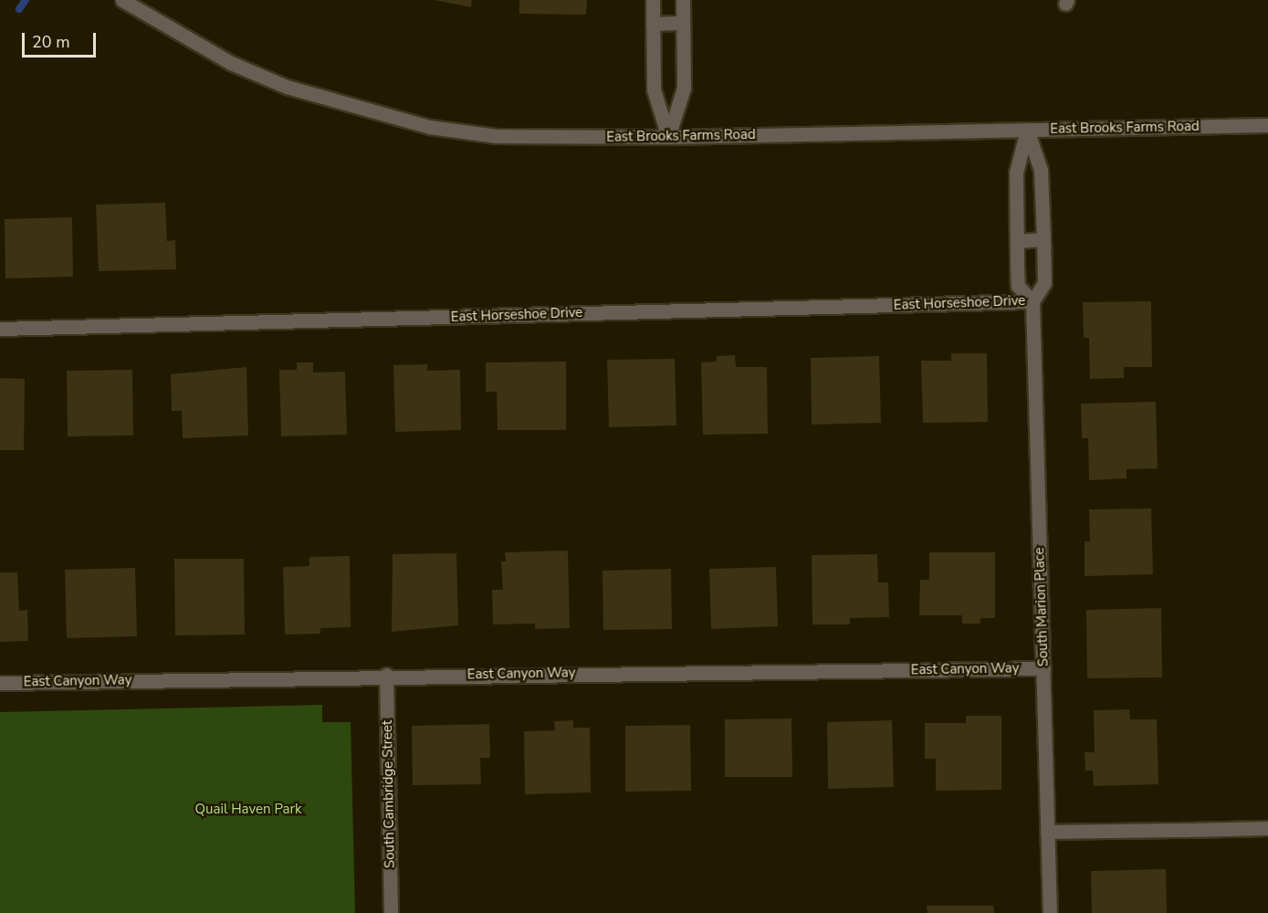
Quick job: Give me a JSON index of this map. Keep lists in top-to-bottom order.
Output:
{
  "streets": {
    "street": [
      "East Brooks Farms Road",
      "East Horseshoe Drive",
      "South Marion Place",
      "East Canyon Way",
      "South Cambridge Street"
    ]
  },
  "crossings": [
    ["East Brooks Farms Road", "South Marion Place"],
    ["East Horseshoe Drive", "South Marion Place"],
    ["South Marion Place", "East Canyon Way"],
    ["East Canyon Way", "South Cambridge Street"]
  ],
  "parks": ["Quail Haven Park"],
  "scale_bar": "20 m"
}
